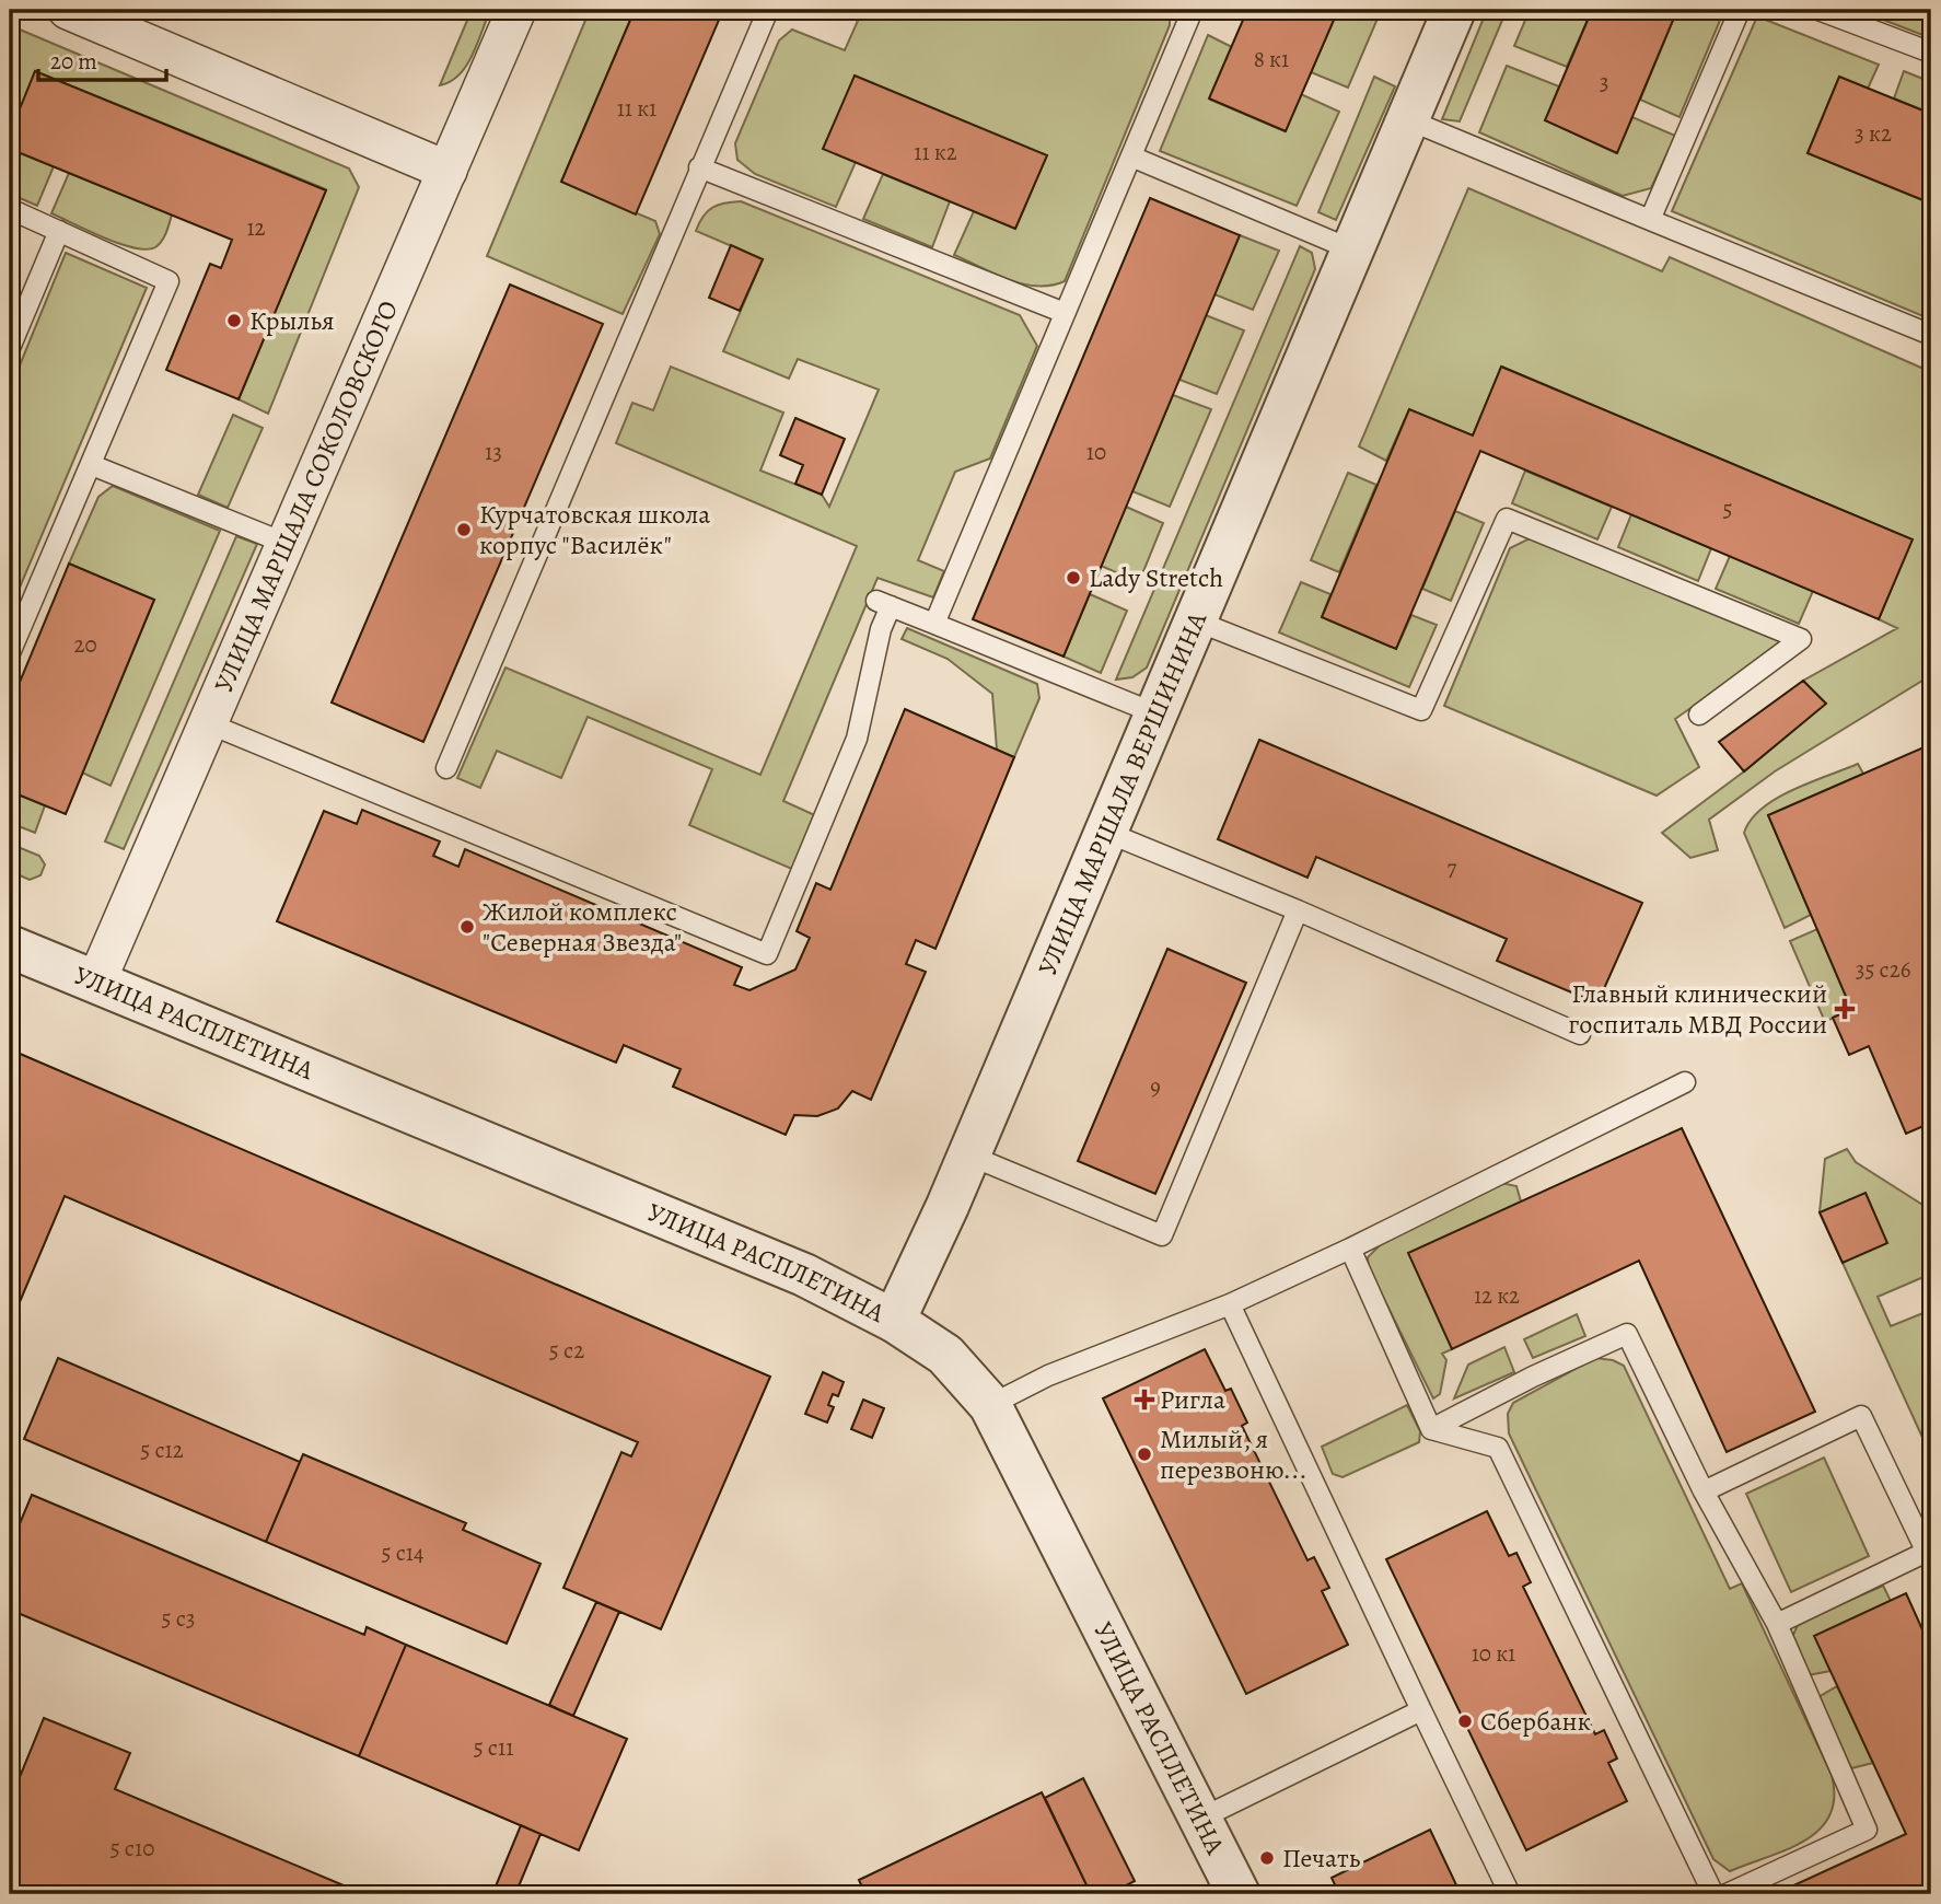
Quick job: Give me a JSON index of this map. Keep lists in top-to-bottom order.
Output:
{
  "streets": {
    "street": ["УЛИЦА МАРШАЛА СОКОЛОВСКОГО", "УЛИЦА МАРШАЛА ВЕРШИНИНА", "УЛИЦА РАСПЛЕТИНА"]
  },
  "crossings": [
    ["УЛИЦА МАРШАЛА СОКОЛОВСКОГО", "УЛИЦА РАСПЛЕТИНА"],
    ["УЛИЦА МАРШАЛА ВЕРШИНИНА", "УЛИЦА РАСПЛЕТИНА"]
  ],
  "places": {
    "other": [
      "Крылья",
      "Курчатовская школа корпус \"Василёк\"",
      "Lady Stretch",
      "Жилой комплекс \"Северная Звезда\"",
      "Милый, я перезвоню...",
      "Сбербанк",
      "Печать"
    ],
    "health": ["Главный клинический госпиталь МВД России", "Ригла"]
  },
  "house_numbers": [
    "8 к1",
    "3",
    "11 к1",
    "3 к2",
    "11 к2",
    "12",
    "13",
    "10",
    "5",
    "20",
    "7",
    "35 с26",
    "9",
    "12 к2",
    "5 с2",
    "5 с12",
    "5 с14",
    "5 с3",
    "10 к1",
    "5 с11",
    "5 с10"
  ],
  "scale_bar": "20 m"
}
